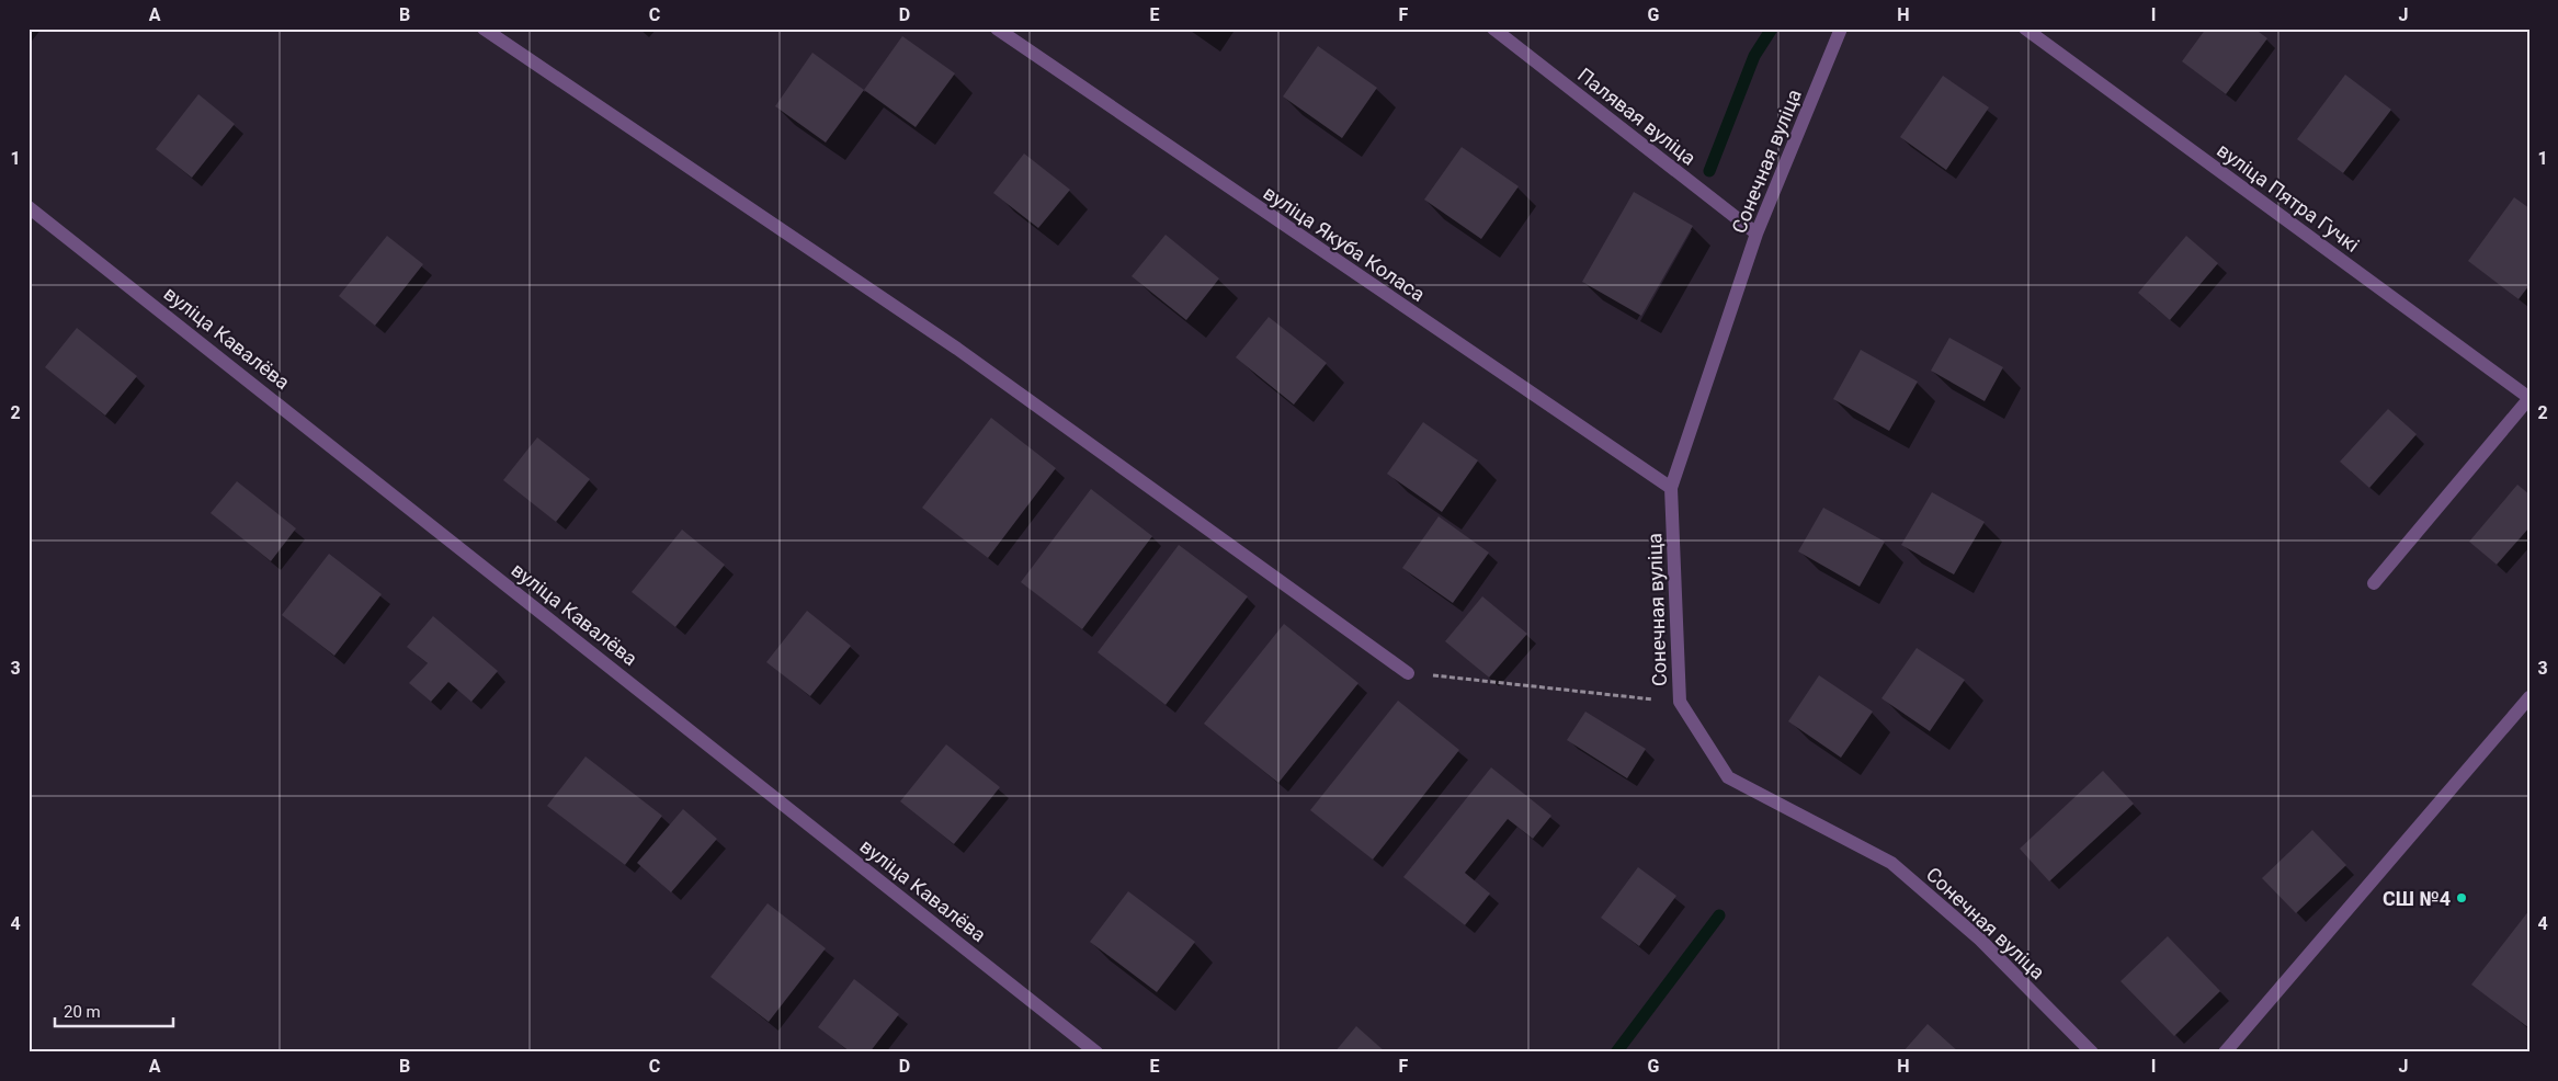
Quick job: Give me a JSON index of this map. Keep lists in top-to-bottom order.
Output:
{
  "streets": {
    "street": [
      "Палявая вуліца",
      "Сонечная вуліца",
      "вуліца Пятра Гучкі",
      "вуліца Якуба Коласа",
      "вуліца Кавалёва"
    ]
  },
  "crossings": [
    ["Палявая вуліца", "Сонечная вуліца"],
    ["Сонечная вуліца", "вуліца Якуба Коласа"]
  ],
  "places": ["СШ №4"],
  "scale_bar": "20 m",
  "grid": {
    "columns": [
      "A",
      "B",
      "C",
      "D",
      "E",
      "F",
      "G",
      "H",
      "I",
      "J"
    ],
    "rows": [
      "1",
      "2",
      "3",
      "4"
    ]
  }
}
